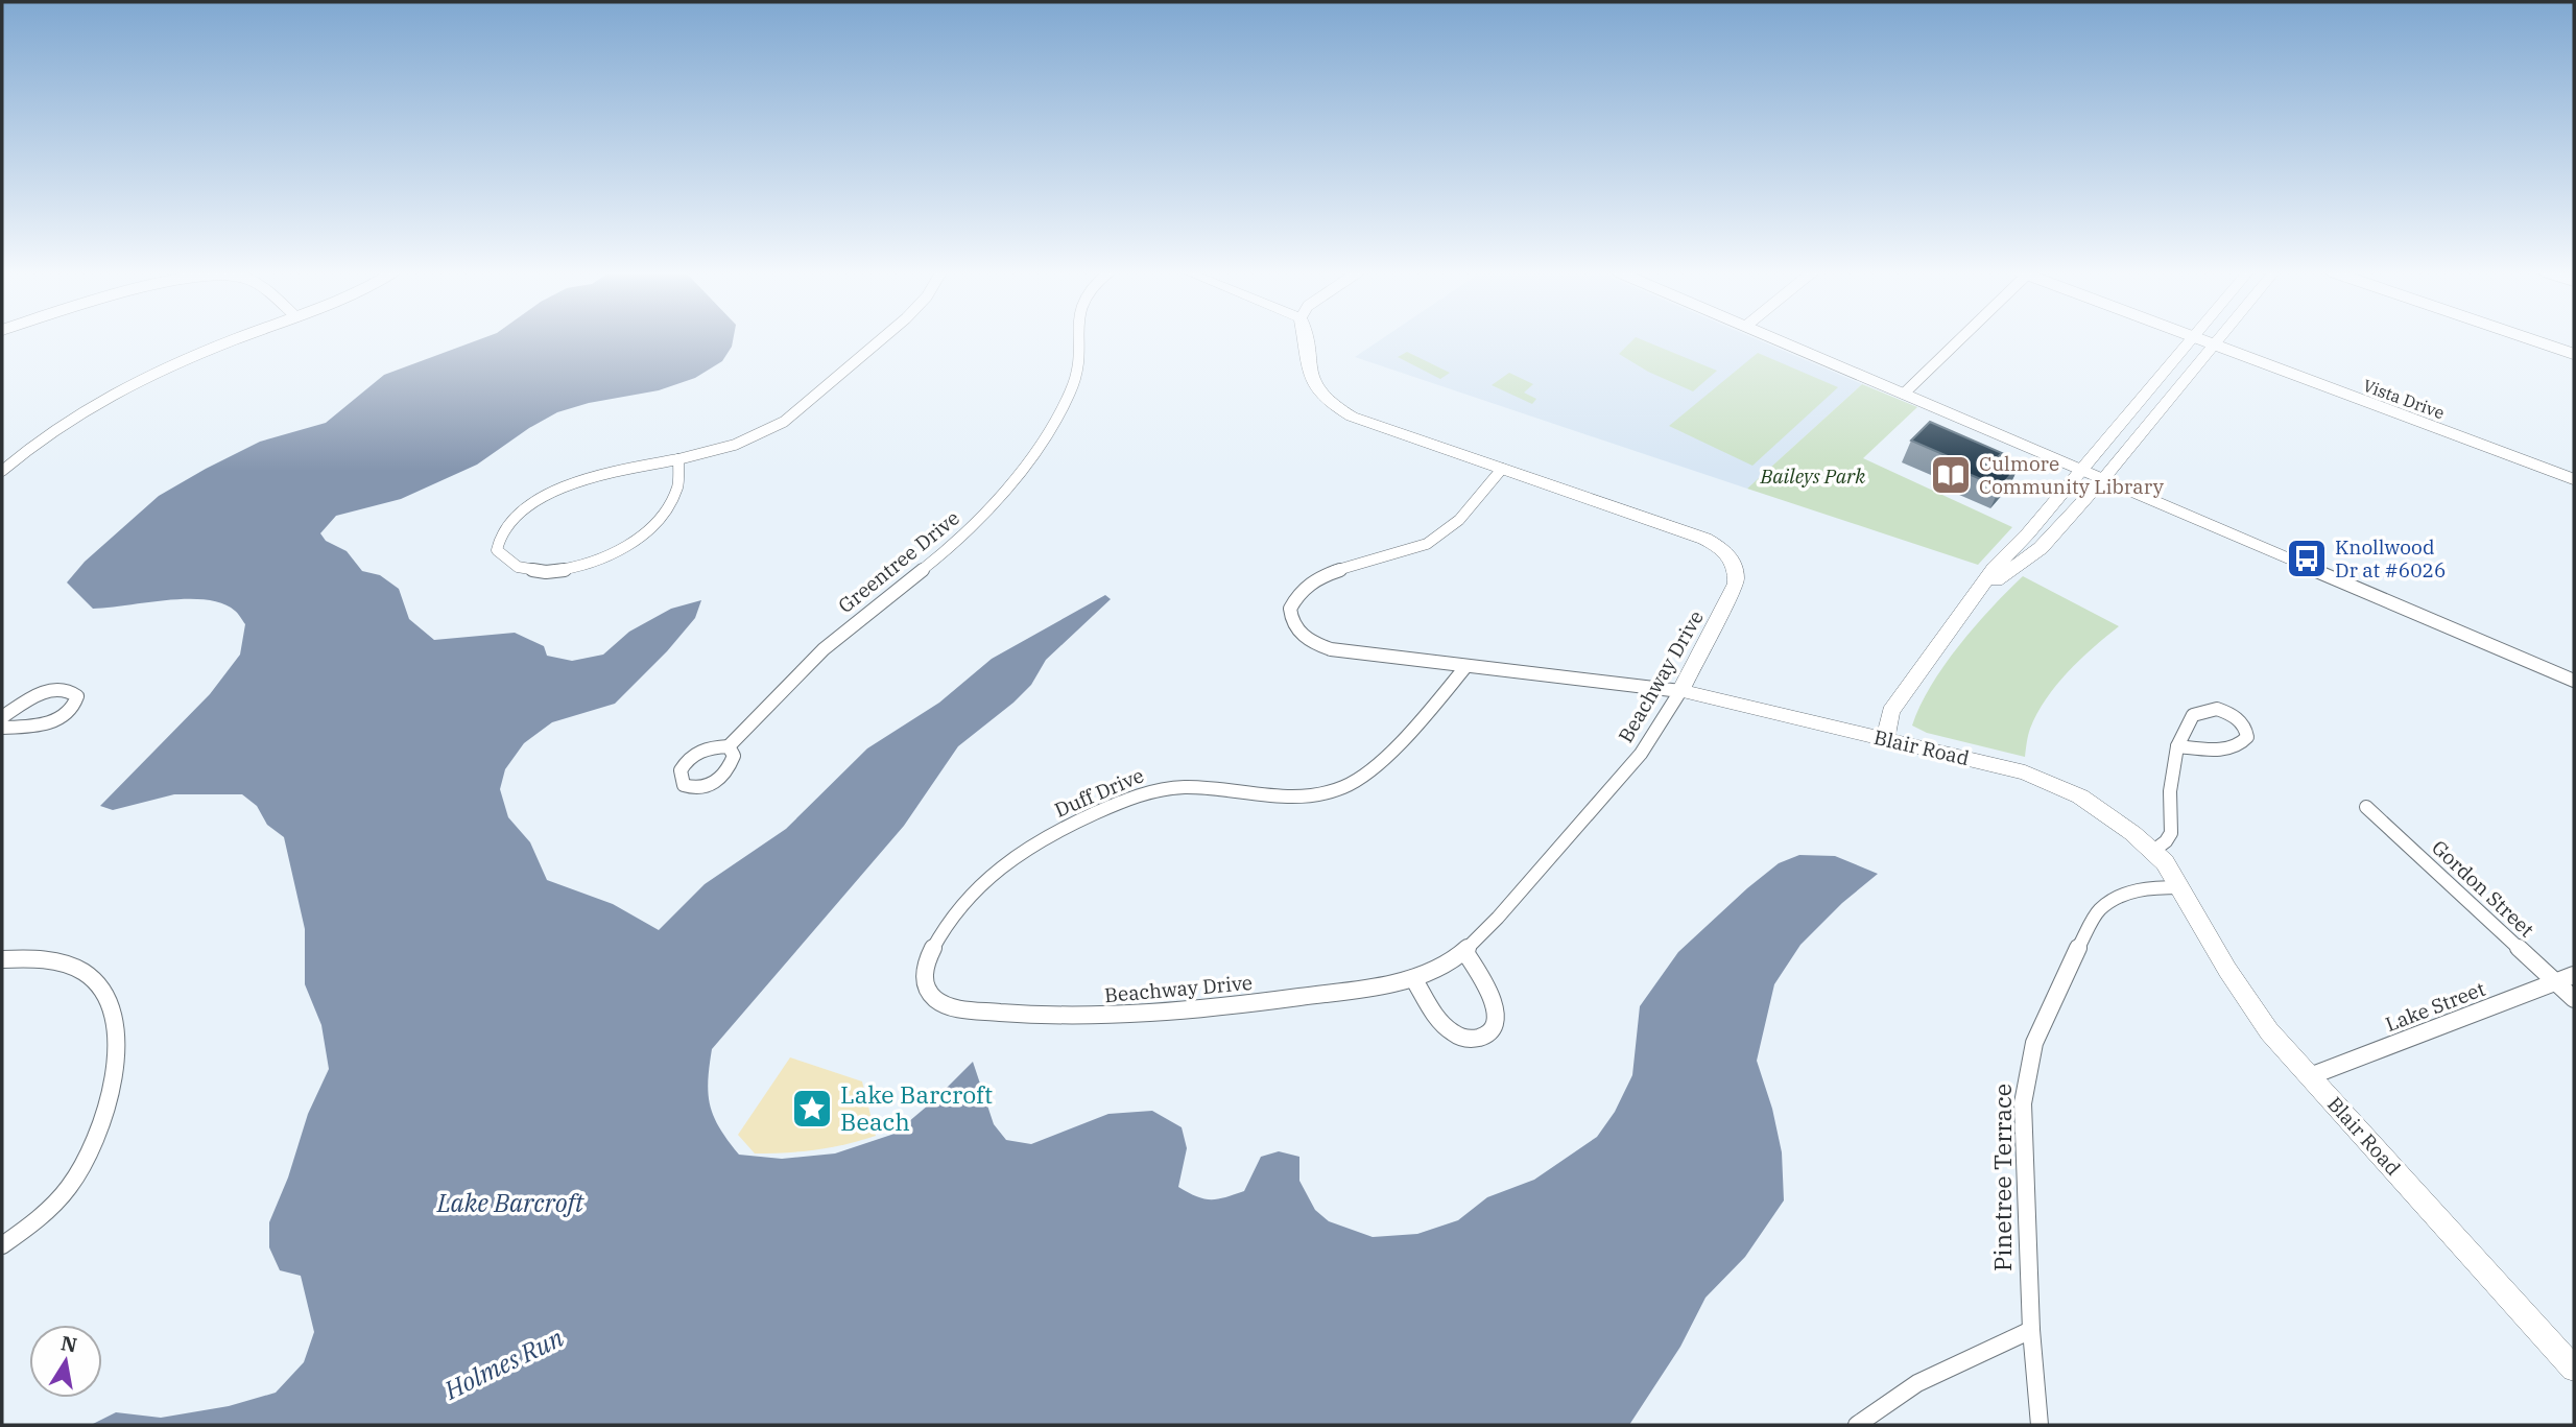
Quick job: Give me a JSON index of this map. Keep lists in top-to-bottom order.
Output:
{
  "streets": {
    "street": [
      "Vista Drive",
      "Greentree Drive",
      "Beachway Drive",
      "Blair Road",
      "Duff Drive",
      "Gordon Street",
      "Lake Street",
      "Pinetree Terrace"
    ]
  },
  "crossings": [
    ["Beachway Drive", "Blair Road"],
    ["Beachway Drive", "Duff Drive"],
    ["Blair Road", "Duff Drive"],
    ["Blair Road", "Lake Street"],
    ["Blair Road", "Pinetree Terrace"],
    ["Gordon Street", "Lake Street"]
  ],
  "water": ["Lake Barcroft", "Holmes Run"],
  "parks": ["Baileys Park"],
  "places": {
    "library": ["Culmore Community Library"],
    "bus stop": ["Knollwood Dr at #6026"],
    "place": ["Lake Barcroft Beach"]
  },
  "north": "top"
}
